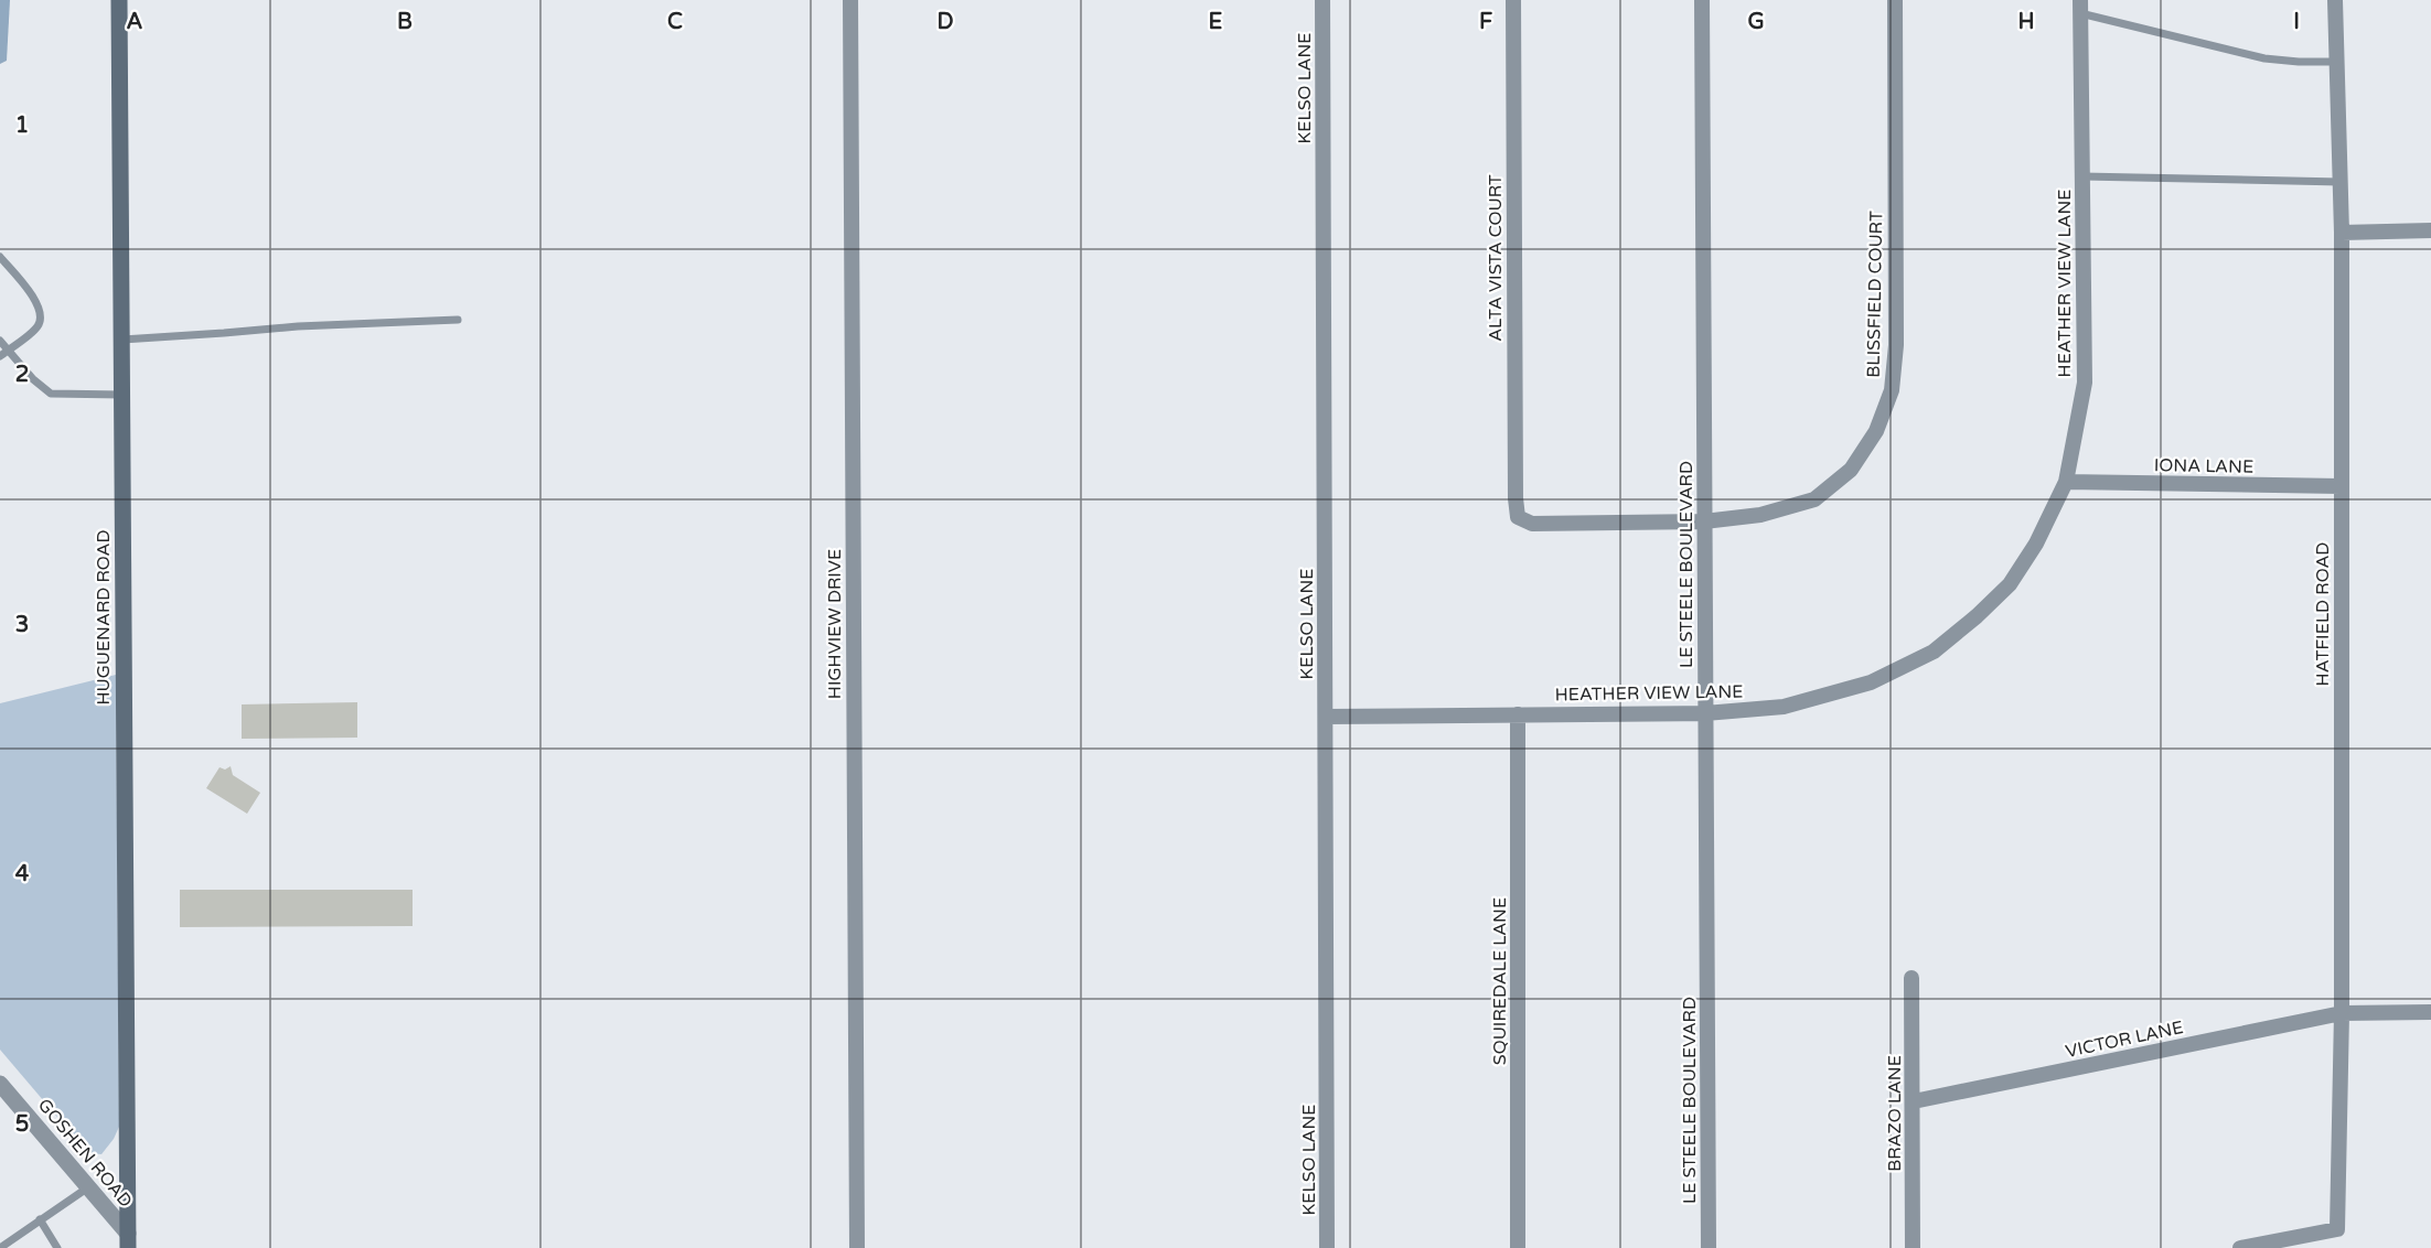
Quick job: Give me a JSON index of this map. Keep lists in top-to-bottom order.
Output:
{
  "streets": {
    "main road": ["HUGUENARD ROAD"],
    "street": [
      "KELSO LANE",
      "ALTA VISTA COURT",
      "HEATHER VIEW LANE",
      "BLISSFIELD COURT",
      "IONA LANE",
      "LE STEELE BOULEVARD",
      "HATFIELD ROAD",
      "HIGHVIEW DRIVE",
      "SQUIREDALE LANE",
      "VICTOR LANE",
      "BRAZO LANE",
      "GOSHEN ROAD"
    ]
  },
  "crossings": [
    ["KELSO LANE", "HEATHER VIEW LANE"],
    ["ALTA VISTA COURT", "BLISSFIELD COURT"],
    ["HEATHER VIEW LANE", "IONA LANE"],
    ["HEATHER VIEW LANE", "LE STEELE BOULEVARD"],
    ["HEATHER VIEW LANE", "SQUIREDALE LANE"],
    ["BLISSFIELD COURT", "LE STEELE BOULEVARD"],
    ["IONA LANE", "HATFIELD ROAD"],
    ["HATFIELD ROAD", "VICTOR LANE"],
    ["HUGUENARD ROAD", "GOSHEN ROAD"],
    ["VICTOR LANE", "BRAZO LANE"]
  ],
  "grid": {
    "columns": [
      "A",
      "B",
      "C",
      "D",
      "E",
      "F",
      "G",
      "H",
      "I"
    ],
    "rows": [
      "1",
      "2",
      "3",
      "4",
      "5"
    ]
  }
}
